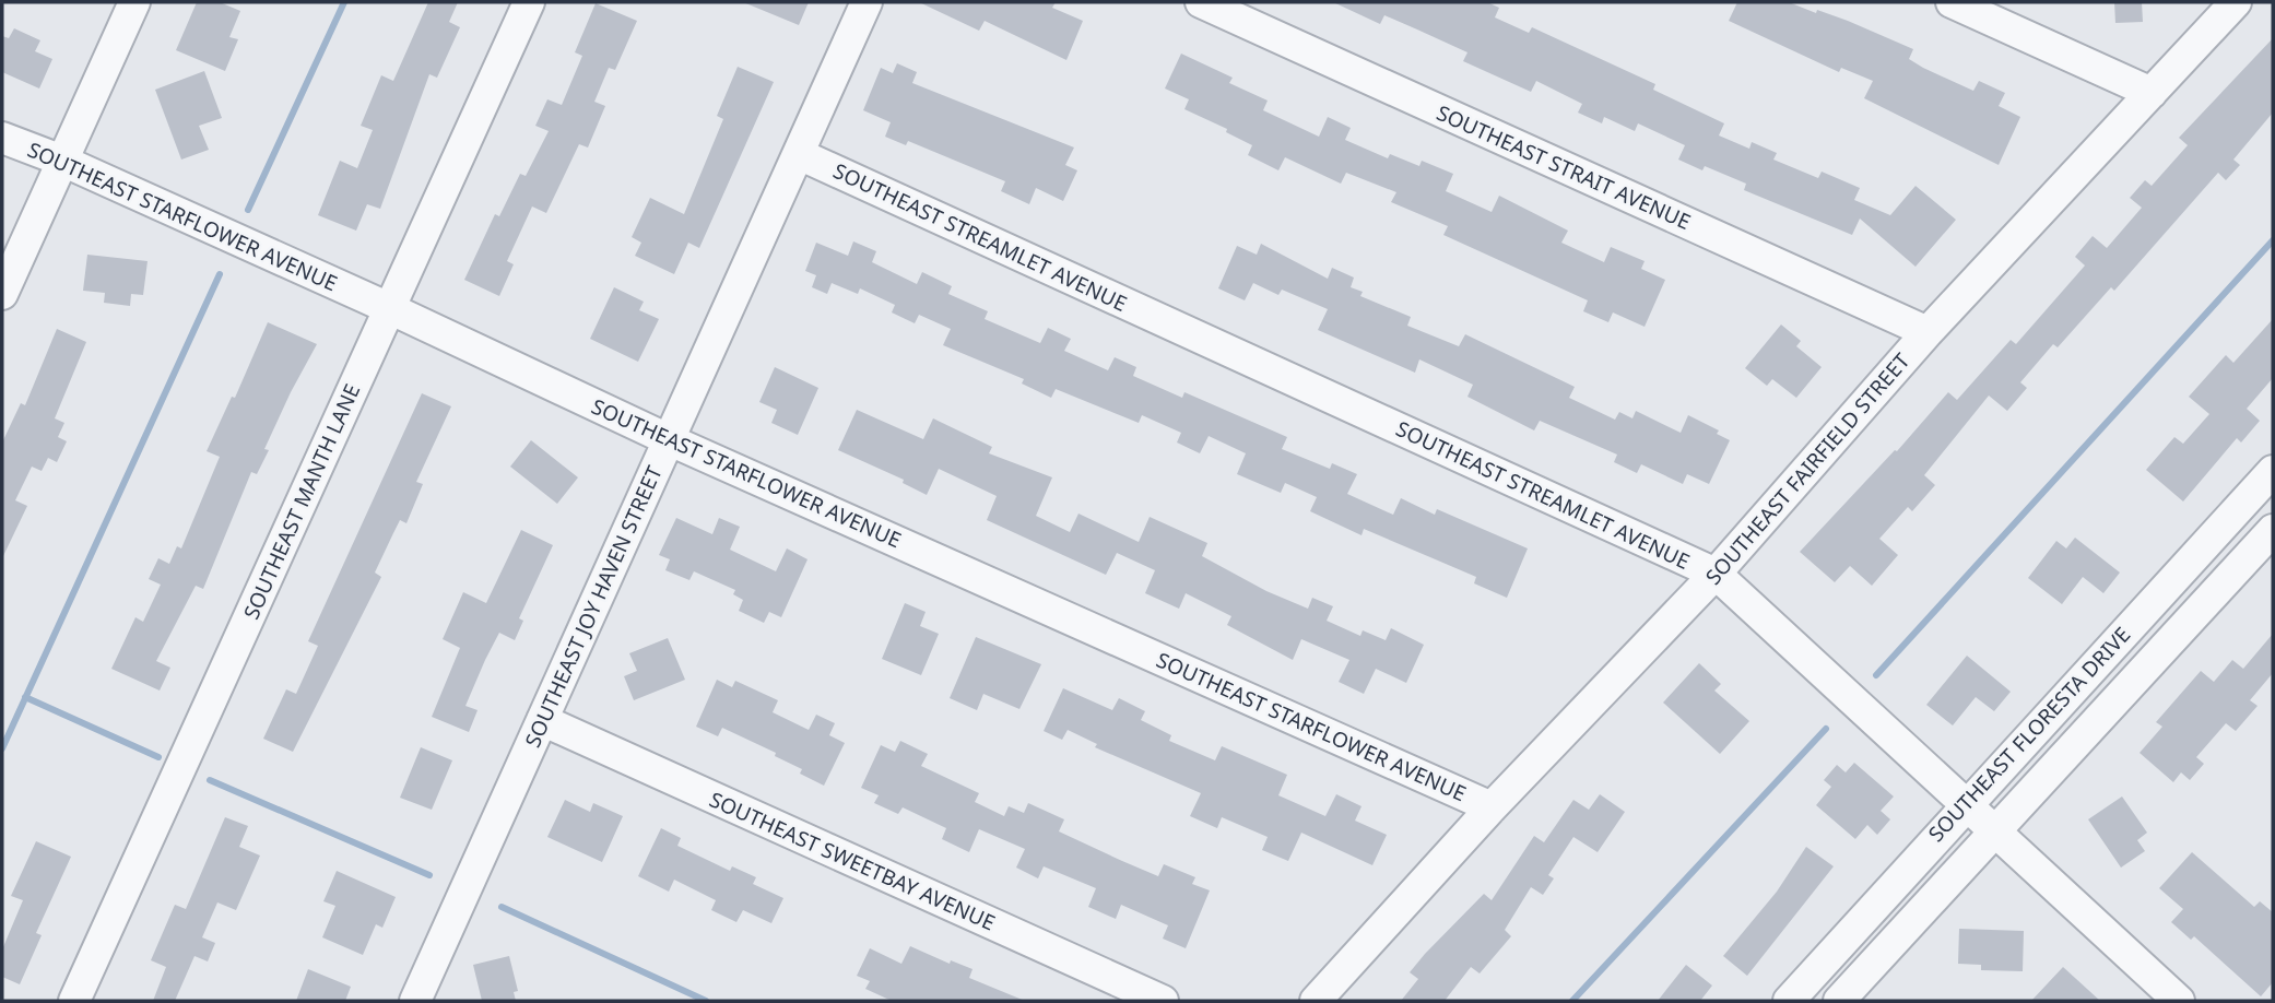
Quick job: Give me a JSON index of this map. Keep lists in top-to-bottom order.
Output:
{
  "streets": {
    "street": [
      "SOUTHEAST STRAIT AVENUE",
      "SOUTHEAST STARFLOWER AVENUE",
      "SOUTHEAST STREAMLET AVENUE",
      "SOUTHEAST FAIRFIELD STREET",
      "SOUTHEAST MANTH LANE",
      "SOUTHEAST JOY HAVEN STREET",
      "SOUTHEAST FLORESTA DRIVE",
      "SOUTHEAST SWEETBAY AVENUE"
    ]
  },
  "crossings": [
    ["SOUTHEAST STRAIT AVENUE", "SOUTHEAST FAIRFIELD STREET"],
    ["SOUTHEAST STARFLOWER AVENUE", "SOUTHEAST FAIRFIELD STREET"],
    ["SOUTHEAST STARFLOWER AVENUE", "SOUTHEAST MANTH LANE"],
    ["SOUTHEAST STARFLOWER AVENUE", "SOUTHEAST JOY HAVEN STREET"],
    ["SOUTHEAST STREAMLET AVENUE", "SOUTHEAST FAIRFIELD STREET"],
    ["SOUTHEAST STREAMLET AVENUE", "SOUTHEAST JOY HAVEN STREET"],
    ["SOUTHEAST STREAMLET AVENUE", "SOUTHEAST FLORESTA DRIVE"],
    ["SOUTHEAST JOY HAVEN STREET", "SOUTHEAST SWEETBAY AVENUE"]
  ]
}
